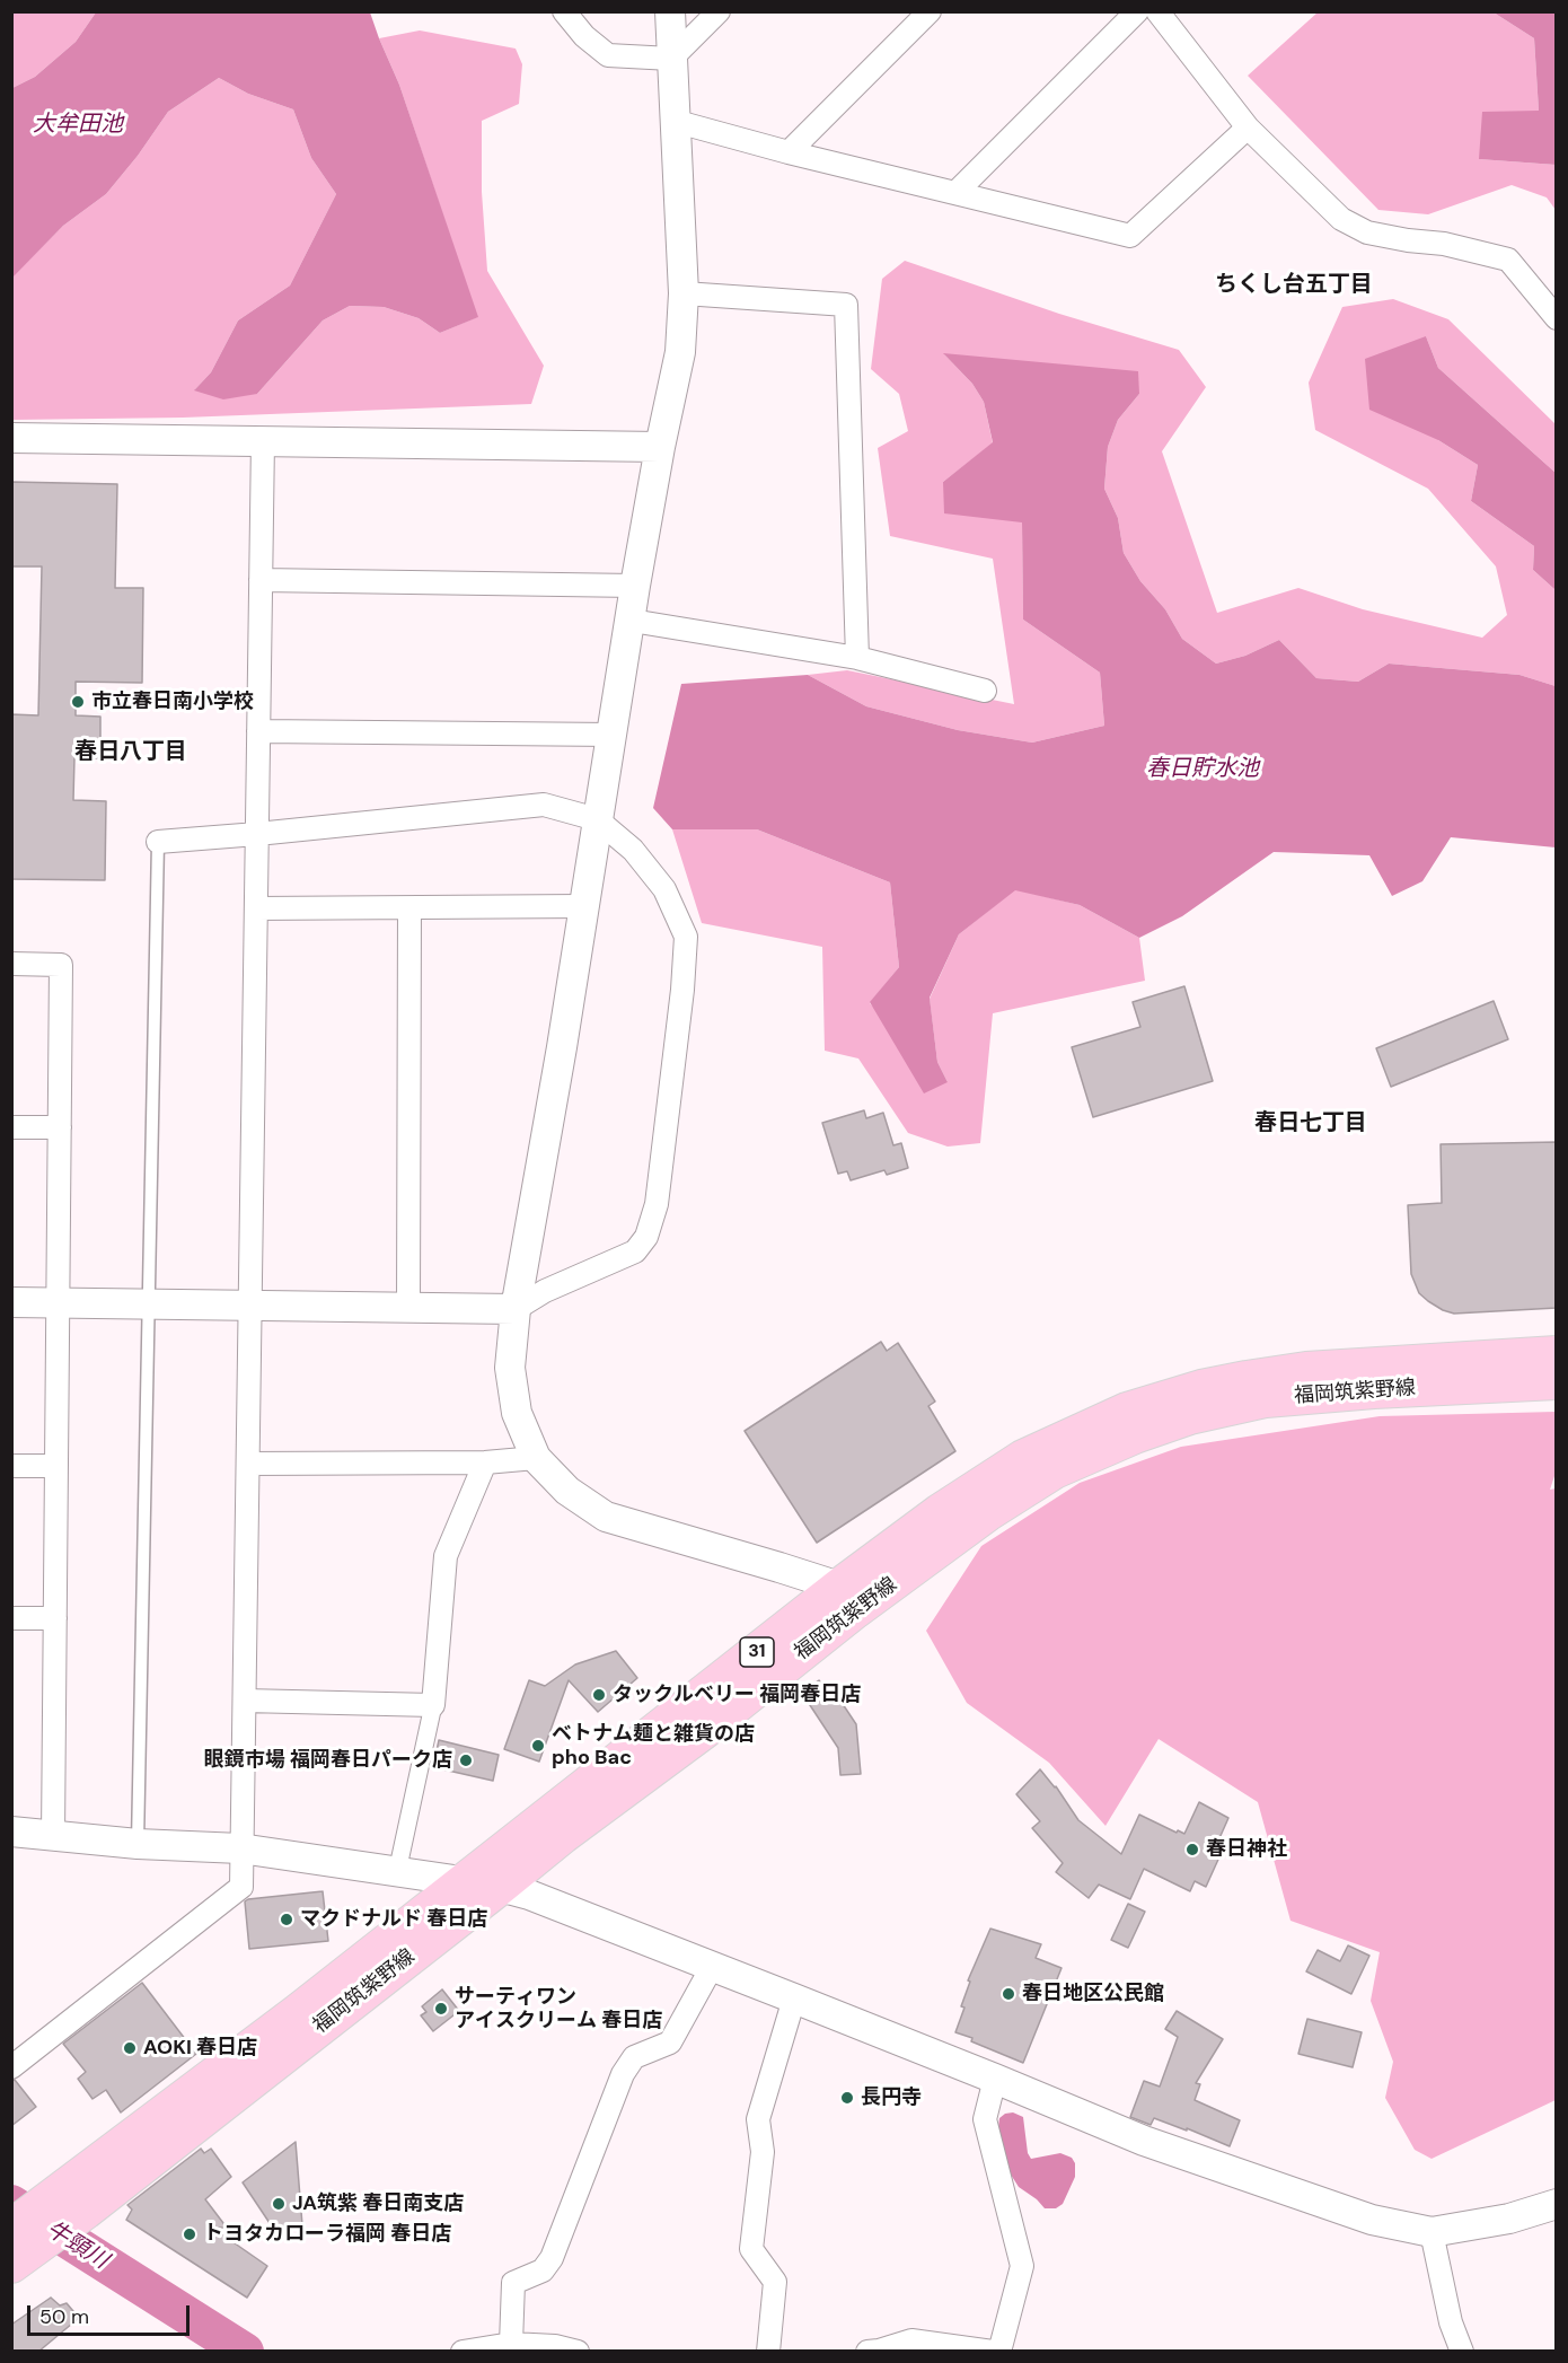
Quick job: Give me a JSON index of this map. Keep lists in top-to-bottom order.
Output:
{
  "streets": {
    "main road": ["福岡筑紫野線", "31"]
  },
  "districts": ["ちくし台五丁目", "春日八丁目", "春日七丁目"],
  "water": ["大牟田池", "春日貯水池", "牛頸川"],
  "places": [
    "市立春日南小学校",
    "タックルベリー 福岡春日店",
    "ベトナム麺と雑貨の店 pho Bac",
    "眼鏡市場 福岡春日パーク店",
    "春日神社",
    "マクドナルド 春日店",
    "春日地区公民館",
    "サーティワン アイスクリーム 春日店",
    "AOKI 春日店",
    "長円寺",
    "JA筑紫 春日南支店",
    "トヨタカローラ福岡 春日店"
  ],
  "scale_bar": "50 m"
}
